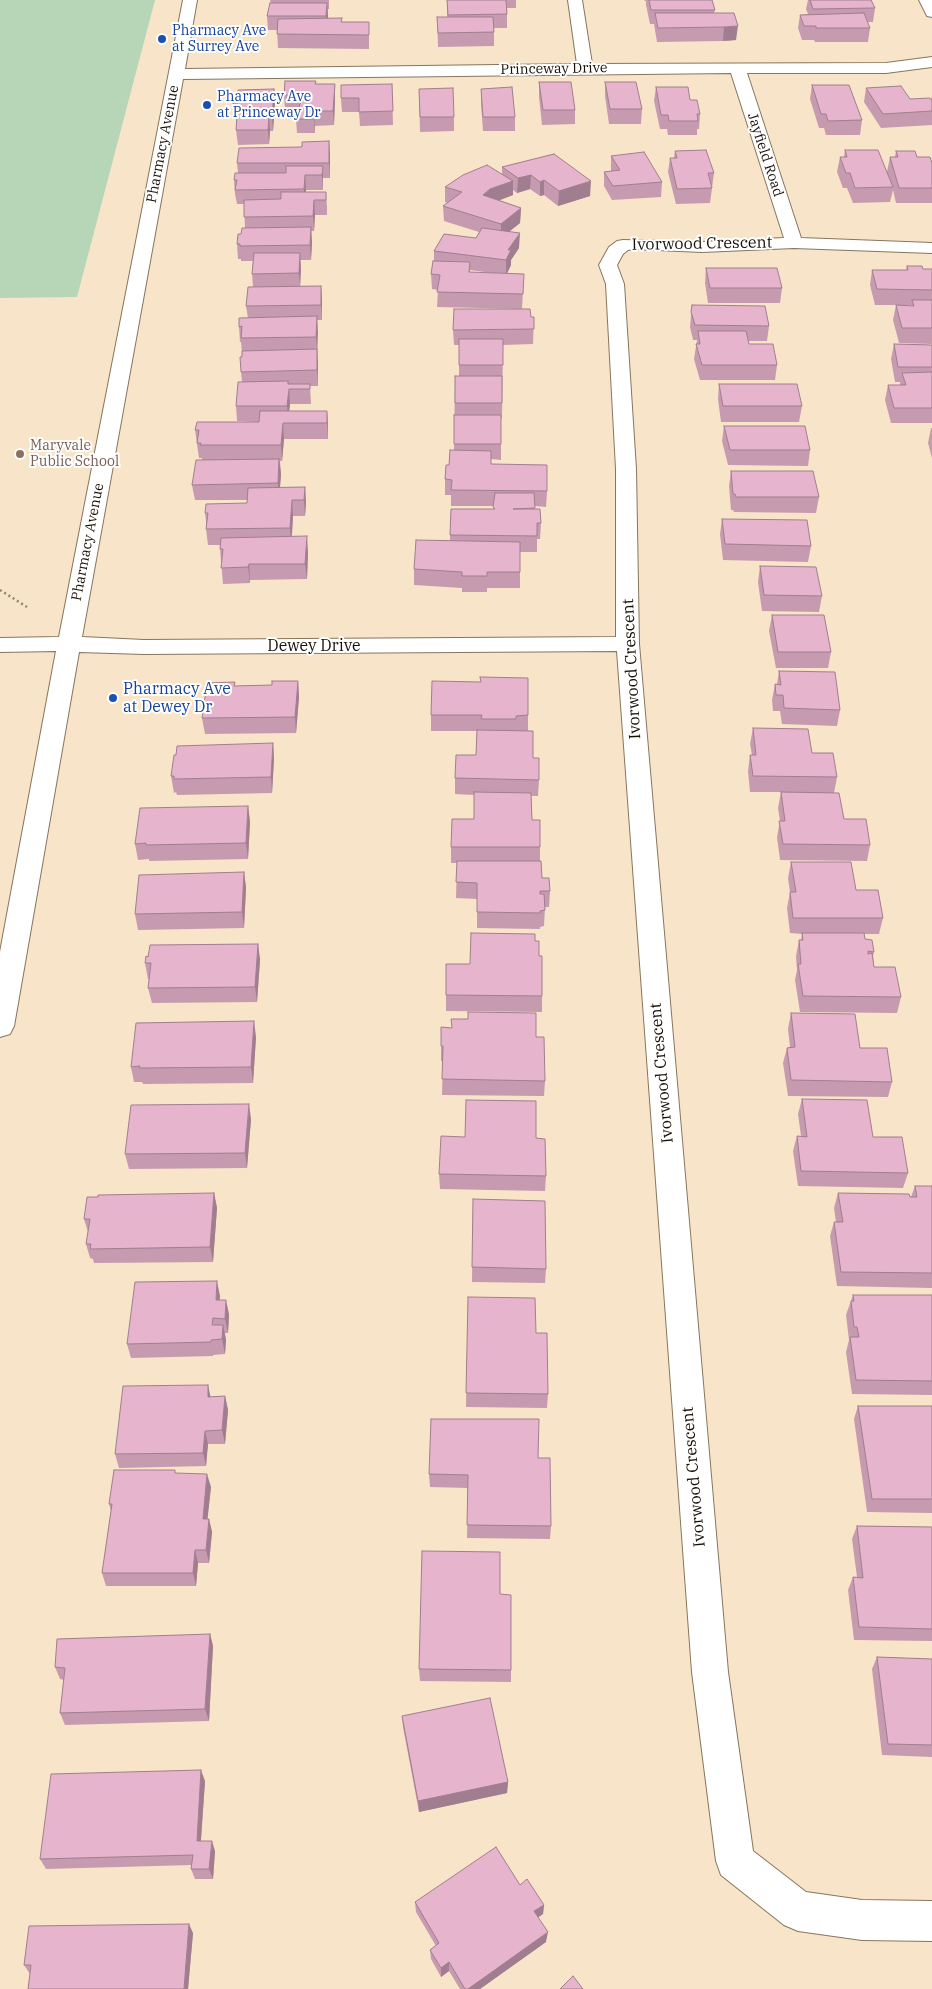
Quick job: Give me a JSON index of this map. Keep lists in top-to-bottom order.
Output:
{
  "streets": {
    "street": [
      "Princeway Drive",
      "Pharmacy Avenue",
      "Jayfield Road",
      "Ivorwood Crescent",
      "Dewey Drive"
    ]
  },
  "crossings": [
    ["Princeway Drive", "Pharmacy Avenue"],
    ["Princeway Drive", "Jayfield Road"],
    ["Pharmacy Avenue", "Dewey Drive"],
    ["Jayfield Road", "Ivorwood Crescent"],
    ["Ivorwood Crescent", "Dewey Drive"]
  ],
  "places": [
    "Pharmacy Ave at Surrey Ave",
    "Pharmacy Ave at Princeway Dr",
    "Maryvale Public School",
    "Pharmacy Ave at Dewey Dr"
  ]
}
